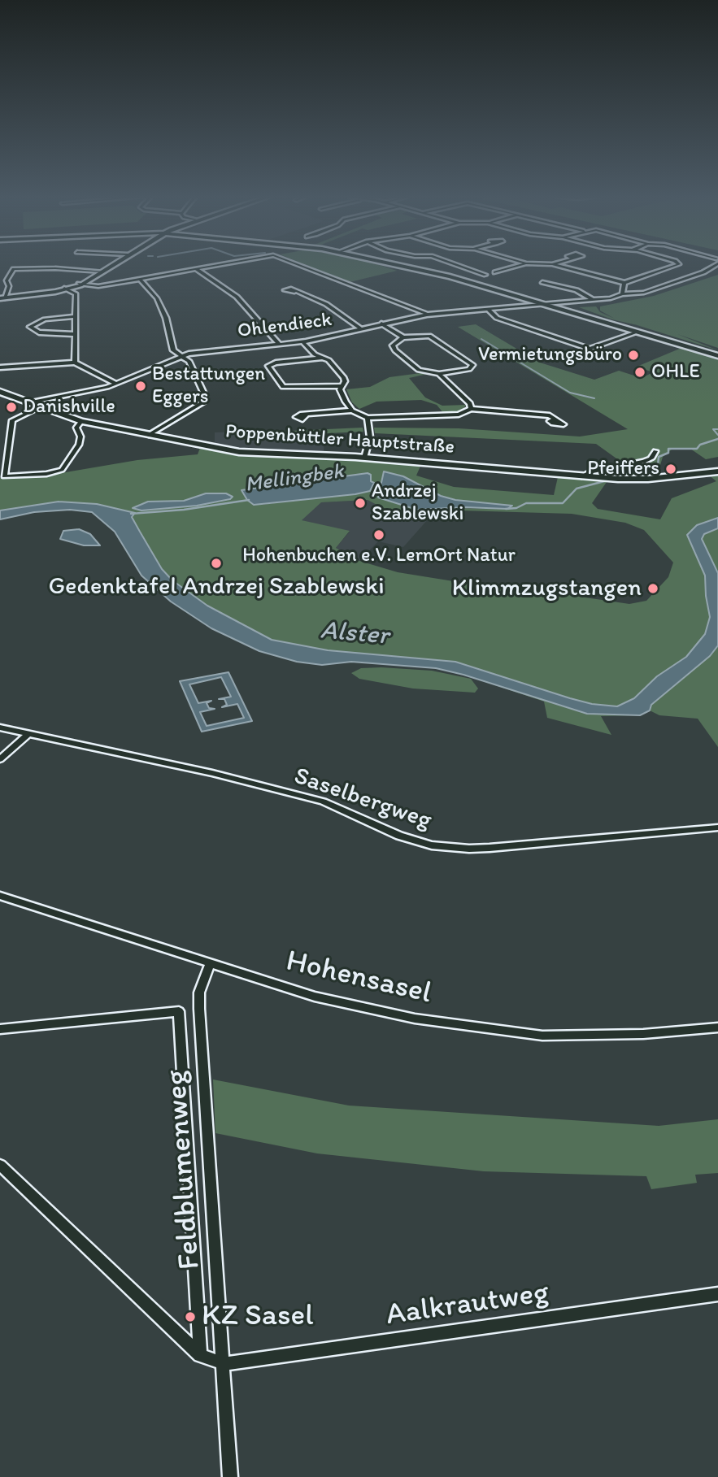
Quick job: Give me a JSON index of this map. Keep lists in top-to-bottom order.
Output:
{
  "streets": {
    "main road": ["Poppenbüttler Hauptstraße"],
    "street": [
      "Ohlendieck",
      "Saselbergweg",
      "Hohensasel",
      "Feldblumenweg",
      "Aalkrautweg"
    ]
  },
  "crossings": [
    ["Ohlendieck", "Poppenbüttler Hauptstraße"],
    ["Hohensasel", "Feldblumenweg"],
    ["Feldblumenweg", "Aalkrautweg"]
  ],
  "water": ["Mellingbek", "Alster"],
  "places": [
    "Vermietungsbüro",
    "OHLE",
    "Bestattungen Eggers",
    "Danishville",
    "Pfeiffers",
    "Andrzej Szablewski",
    "Hohenbuchen e.V. LernOrt Natur",
    "Gedenktafel Andrzej Szablewski",
    "Klimmzugstangen",
    "KZ Sasel"
  ]
}
